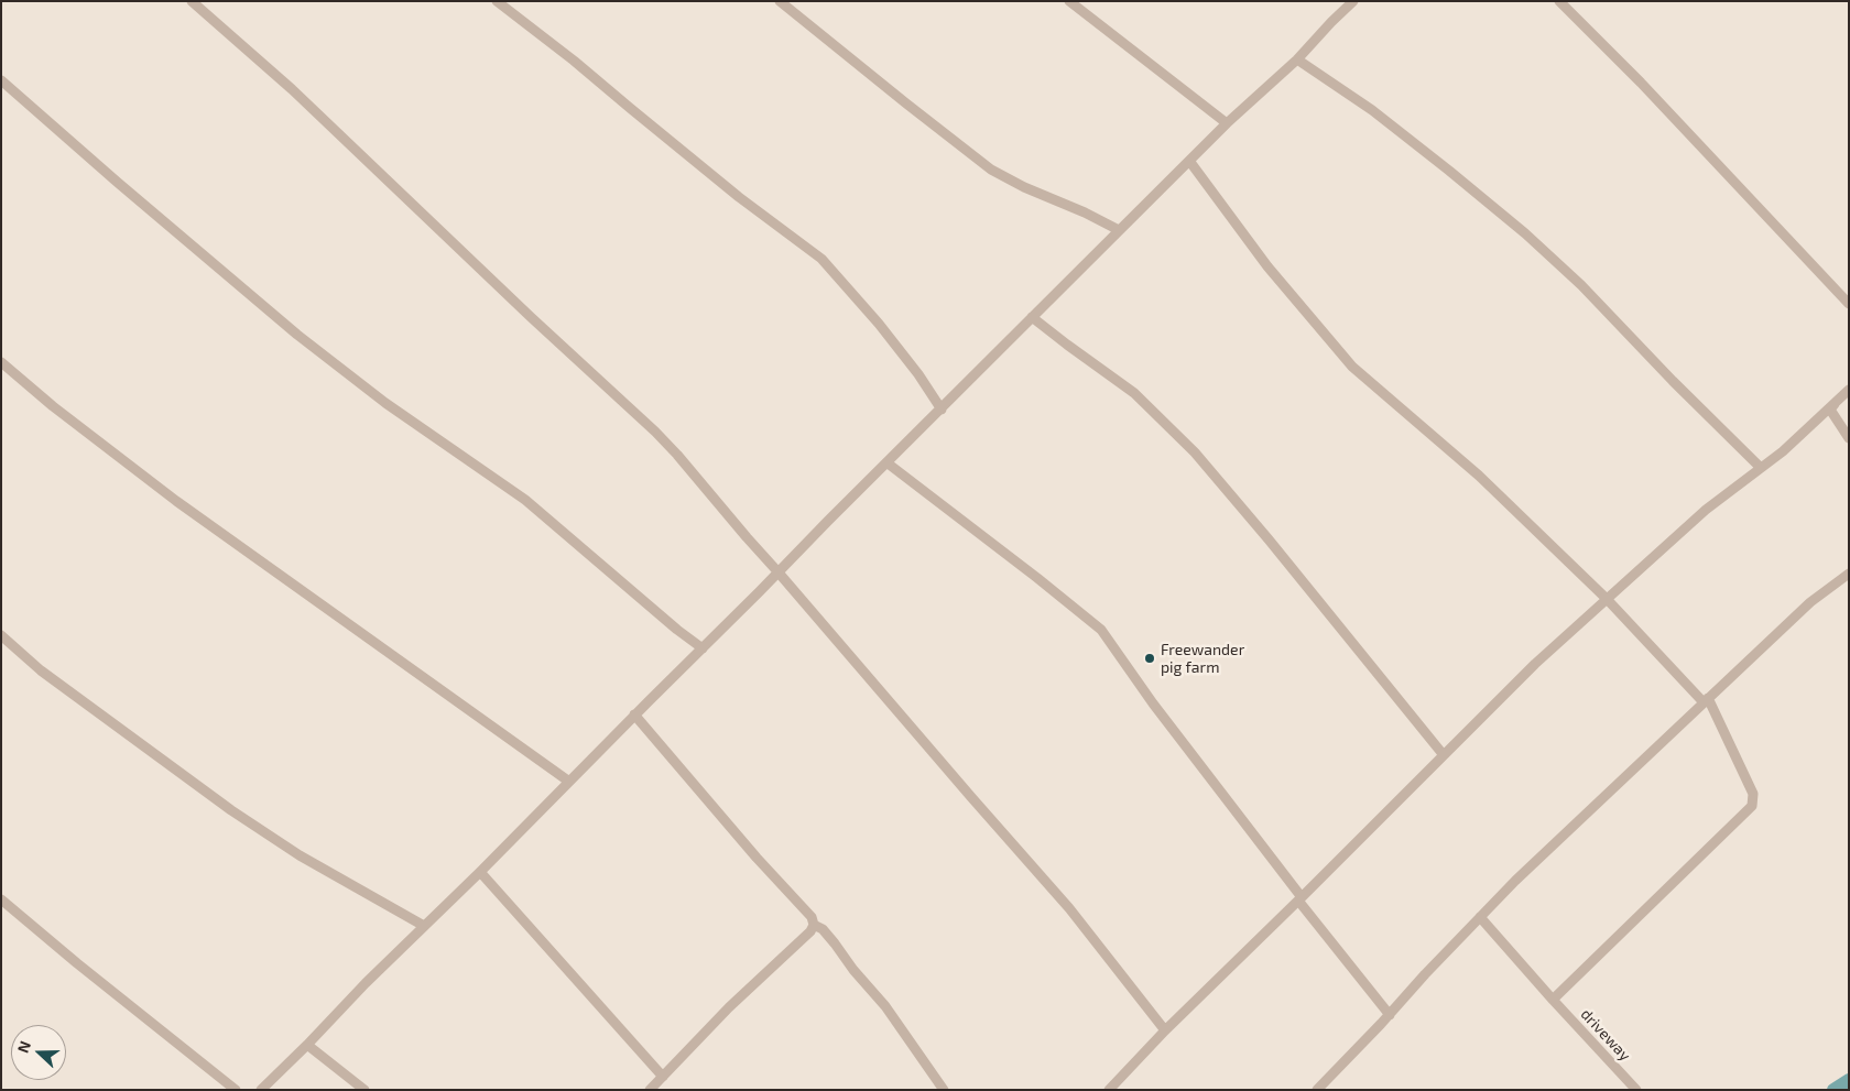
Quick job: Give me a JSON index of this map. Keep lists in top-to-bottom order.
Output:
{
  "streets": {
    "street": ["driveway"]
  },
  "places": ["Freewander pig farm"],
  "north": "left"
}
